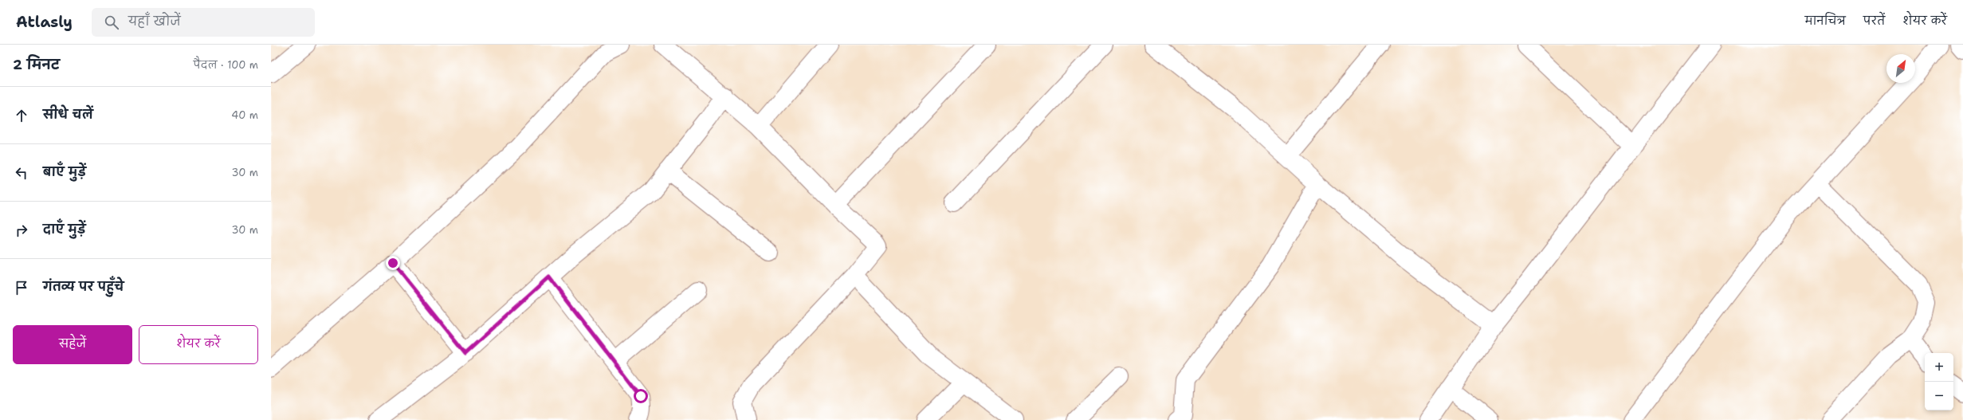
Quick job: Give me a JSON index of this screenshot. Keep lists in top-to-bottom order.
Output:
{
  "north": "top right",
  "page": {
    "header": "Atlasly",
    "search": "यहाँ खोजें",
    "nav": ["मानचित्र", "परतें", "शेयर करें"],
    "heading": ["2 मिनट", "पैदल · 100 m"],
    "list": [
      ["सीधे चलें", "40 m"],
      ["बाएँ मुड़ें", "30 m"],
      ["दाएँ मुड़ें", "30 m"],
      "गंतव्य पर पहुँचे"
    ],
    "buttons": ["सहेजें", "शेयर करें"],
    "map_buttons": ["+", "−"]
  }
}
